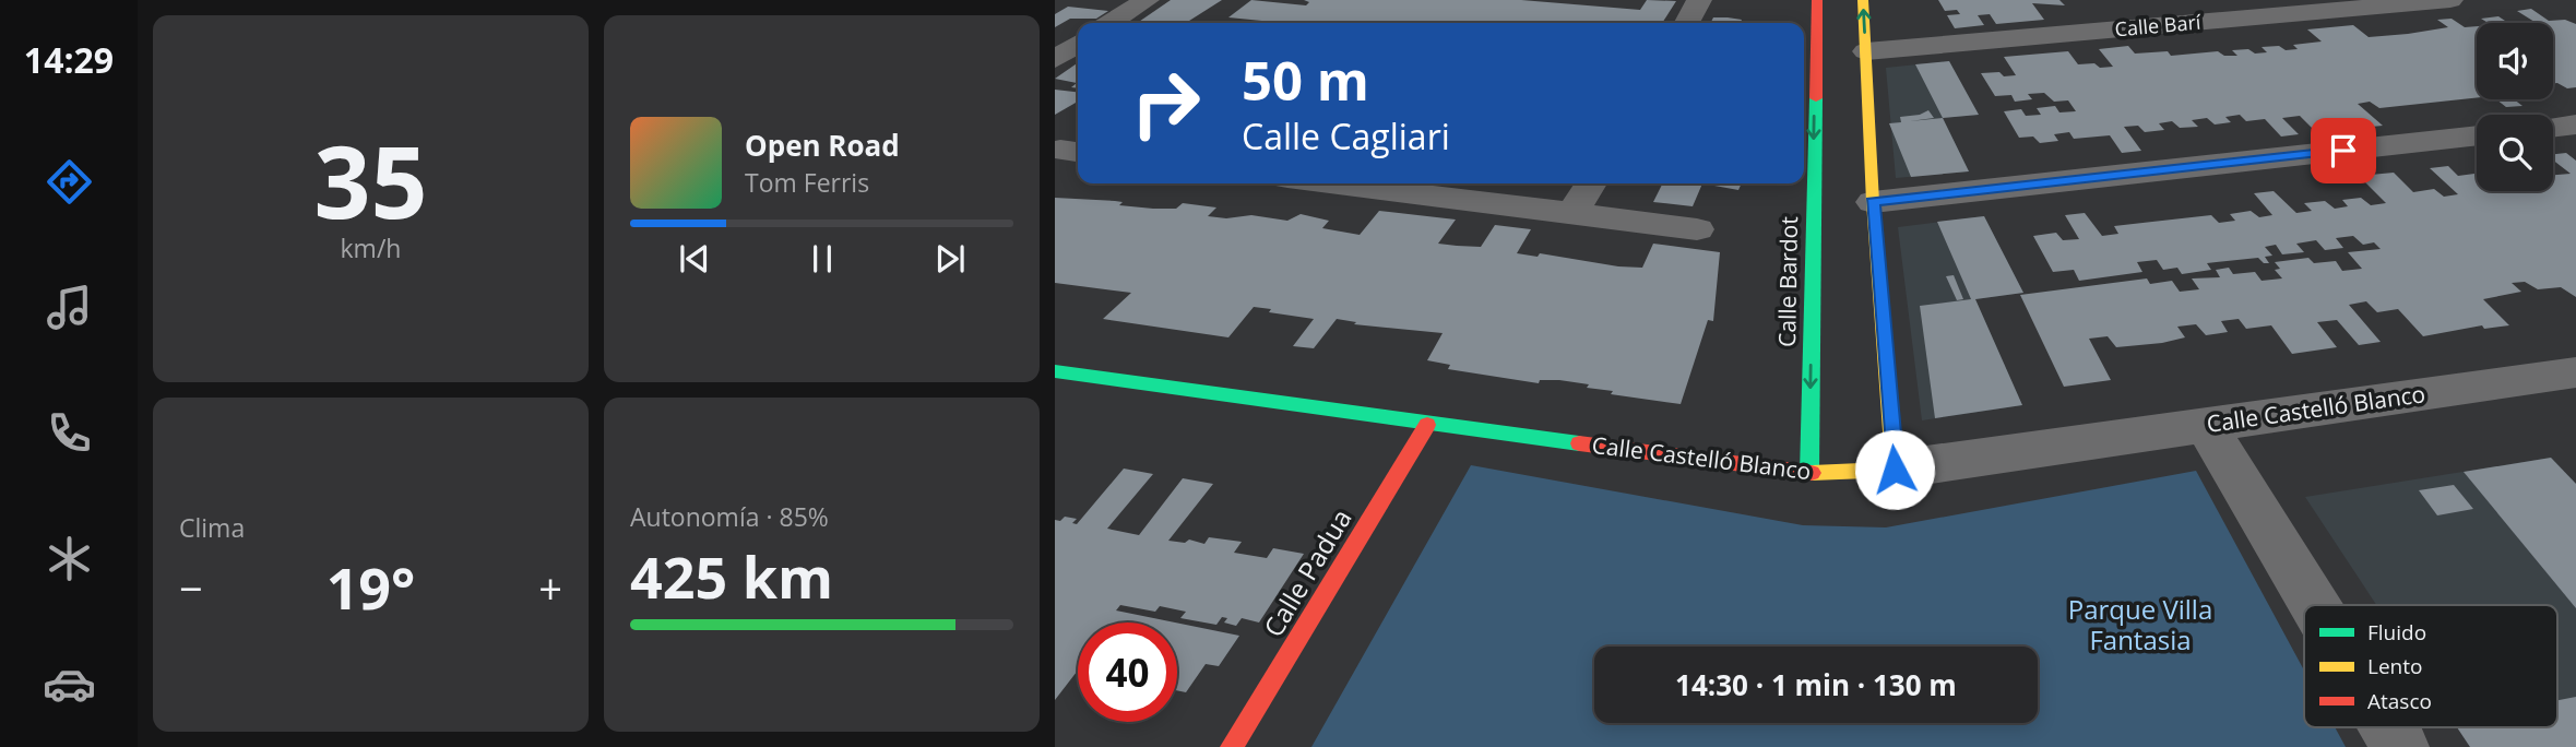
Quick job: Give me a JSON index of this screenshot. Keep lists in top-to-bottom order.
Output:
{
  "streets": {
    "street": [
      "Calle Barí",
      "Calle Bardot",
      "Calle Castelló Blanco",
      "Calle Padua"
    ]
  },
  "crossings": [
    ["Calle Bardot", "Calle Castelló Blanco"],
    ["Calle Castelló Blanco", "Calle Padua"]
  ],
  "parks": ["Parque Villa Fantasia"],
  "legend": ["Fluido", "Lento", "Atasco"],
  "page": {
    "tabs": "14:29",
    "tile": [
      ["35", "km/h"],
      "Clima",
      ["Autonomía · 85%", "425 km"]
    ],
    "turn": ["50 m", "Calle Cagliari"],
    "song": ["Open Road", "Tom Ferris"],
    "heat": ["−", "19°", "+"],
    "limit": "40",
    "trip": "14:30 · 1 min · 130 m"
  }
}
